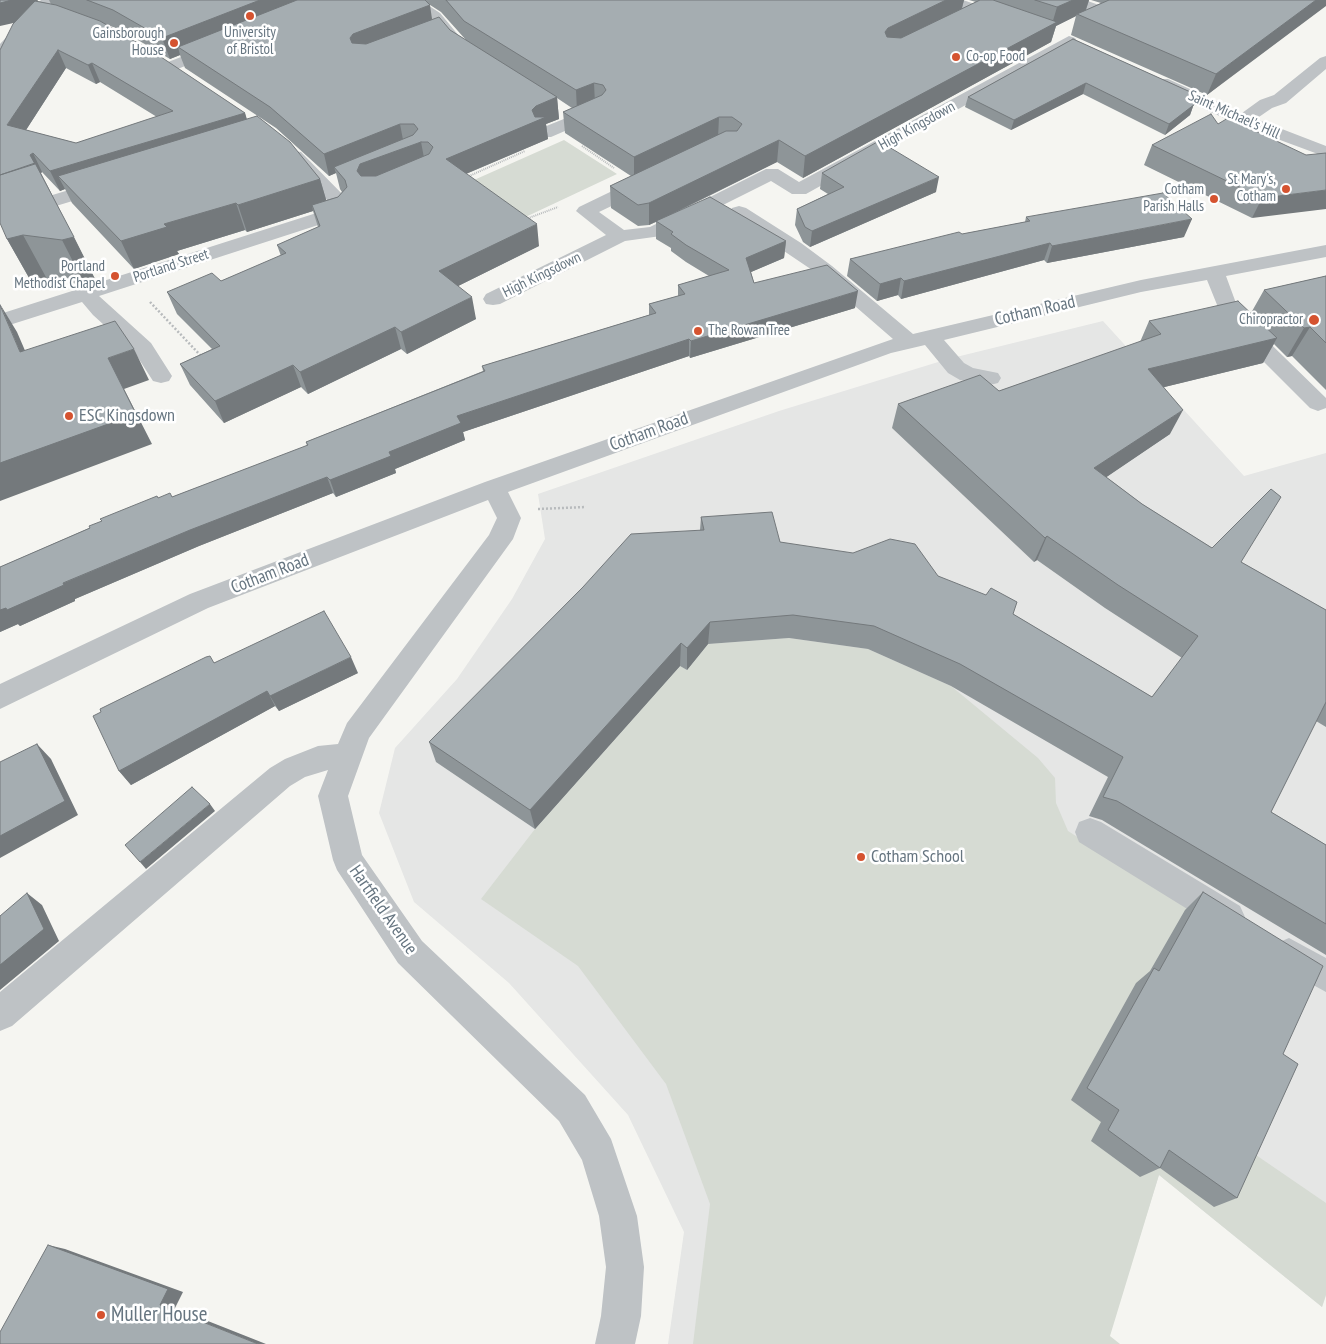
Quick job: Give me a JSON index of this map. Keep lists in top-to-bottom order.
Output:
{
  "streets": {
    "street": [
      "Saint Michael's Hill",
      "High Kingsdown",
      "Portland Street",
      "Cotham Road",
      "Hartfield Avenue"
    ]
  },
  "crossings": [
    ["Cotham Road", "Hartfield Avenue"]
  ],
  "places": [
    "University of Bristol",
    "Gainsborough House",
    "Co-op Food",
    "St Mary's, Cotham",
    "Cotham Parish Halls",
    "Portland Methodist Chapel",
    "Chiropractor",
    "The Rowan Tree",
    "ESC Kingsdown",
    "Cotham School",
    "Muller House"
  ]
}
